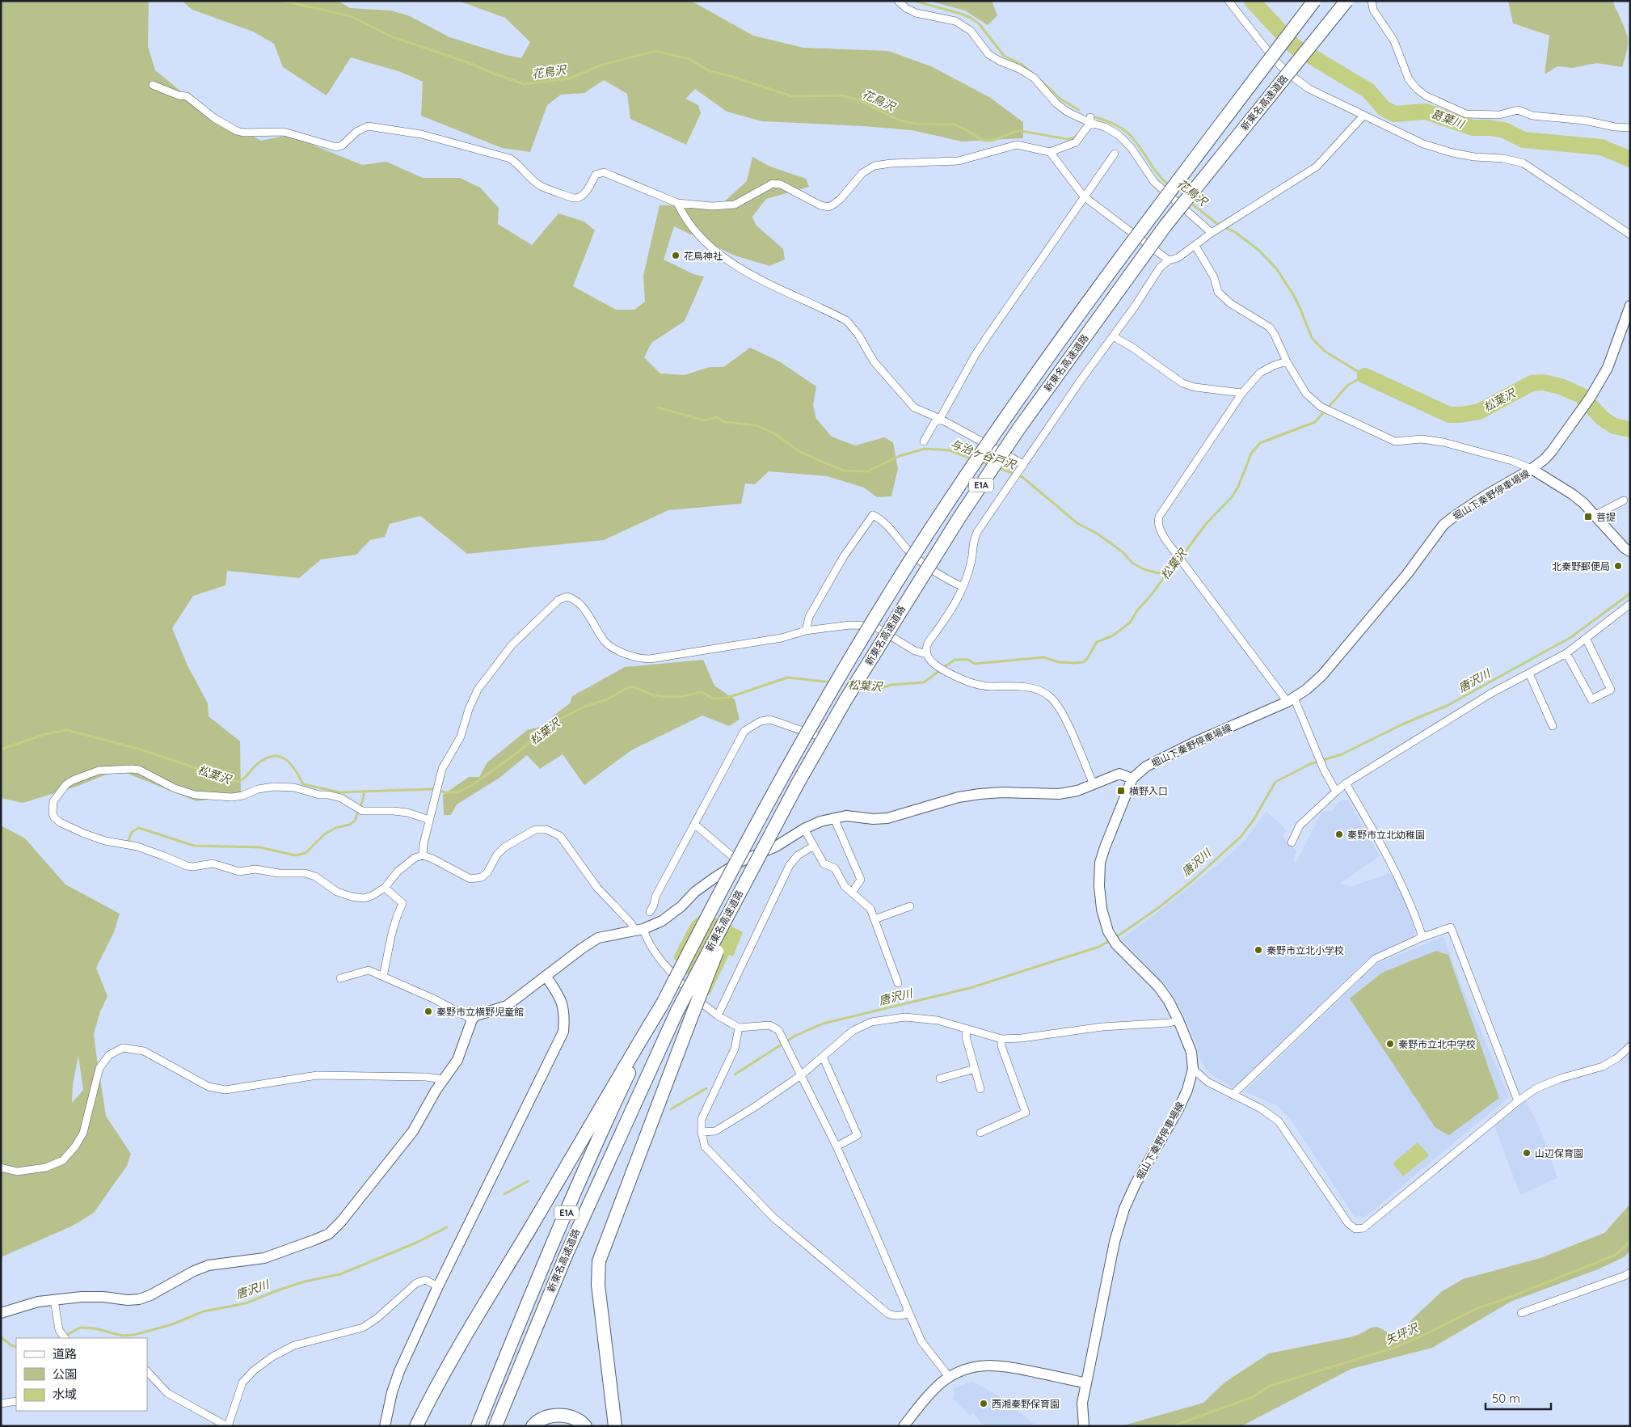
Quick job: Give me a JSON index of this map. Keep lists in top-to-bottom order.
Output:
{
  "streets": {
    "highway": ["新東名高速道路", "E1A"],
    "street": ["堀山下秦野停車場線"]
  },
  "water": [
    "花鳥沢",
    "葛葉川",
    "松葉沢",
    "与治ヶ谷戸沢",
    "唐沢川",
    "矢坪沢"
  ],
  "places": {
    "other": [
      "花鳥神社",
      "北秦野郵便局",
      "秦野市立北幼稚園",
      "秦野市立北小学校",
      "秦野市立横野児童館",
      "秦野市立北中学校",
      "山辺保育園",
      "西湘秦野保育園"
    ],
    "transit": ["菩提", "横野入口"]
  },
  "legend": ["道路", "公園", "水域"],
  "scale_bar": "50 m"
}
